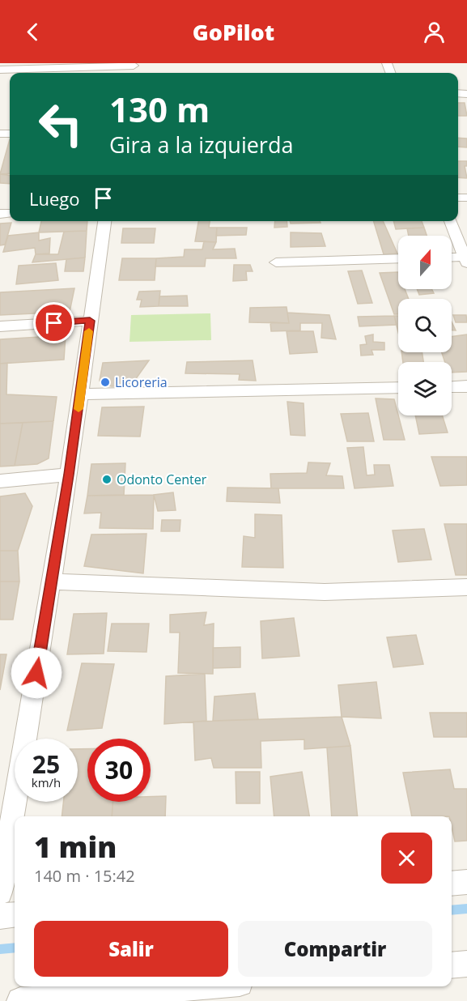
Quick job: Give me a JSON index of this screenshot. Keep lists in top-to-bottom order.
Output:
{
  "places": ["Licoreria", "Odonto Center"],
  "north": "top",
  "page": {
    "header": "GoPilot",
    "turn": ["130 m", "Gira a la izquierda"],
    "then": "Luego",
    "speed": "25 km/h",
    "limit": "30",
    "heading": ["1 min", "140 m · 15:42"],
    "buttons": ["Salir", "Compartir"]
  }
}
